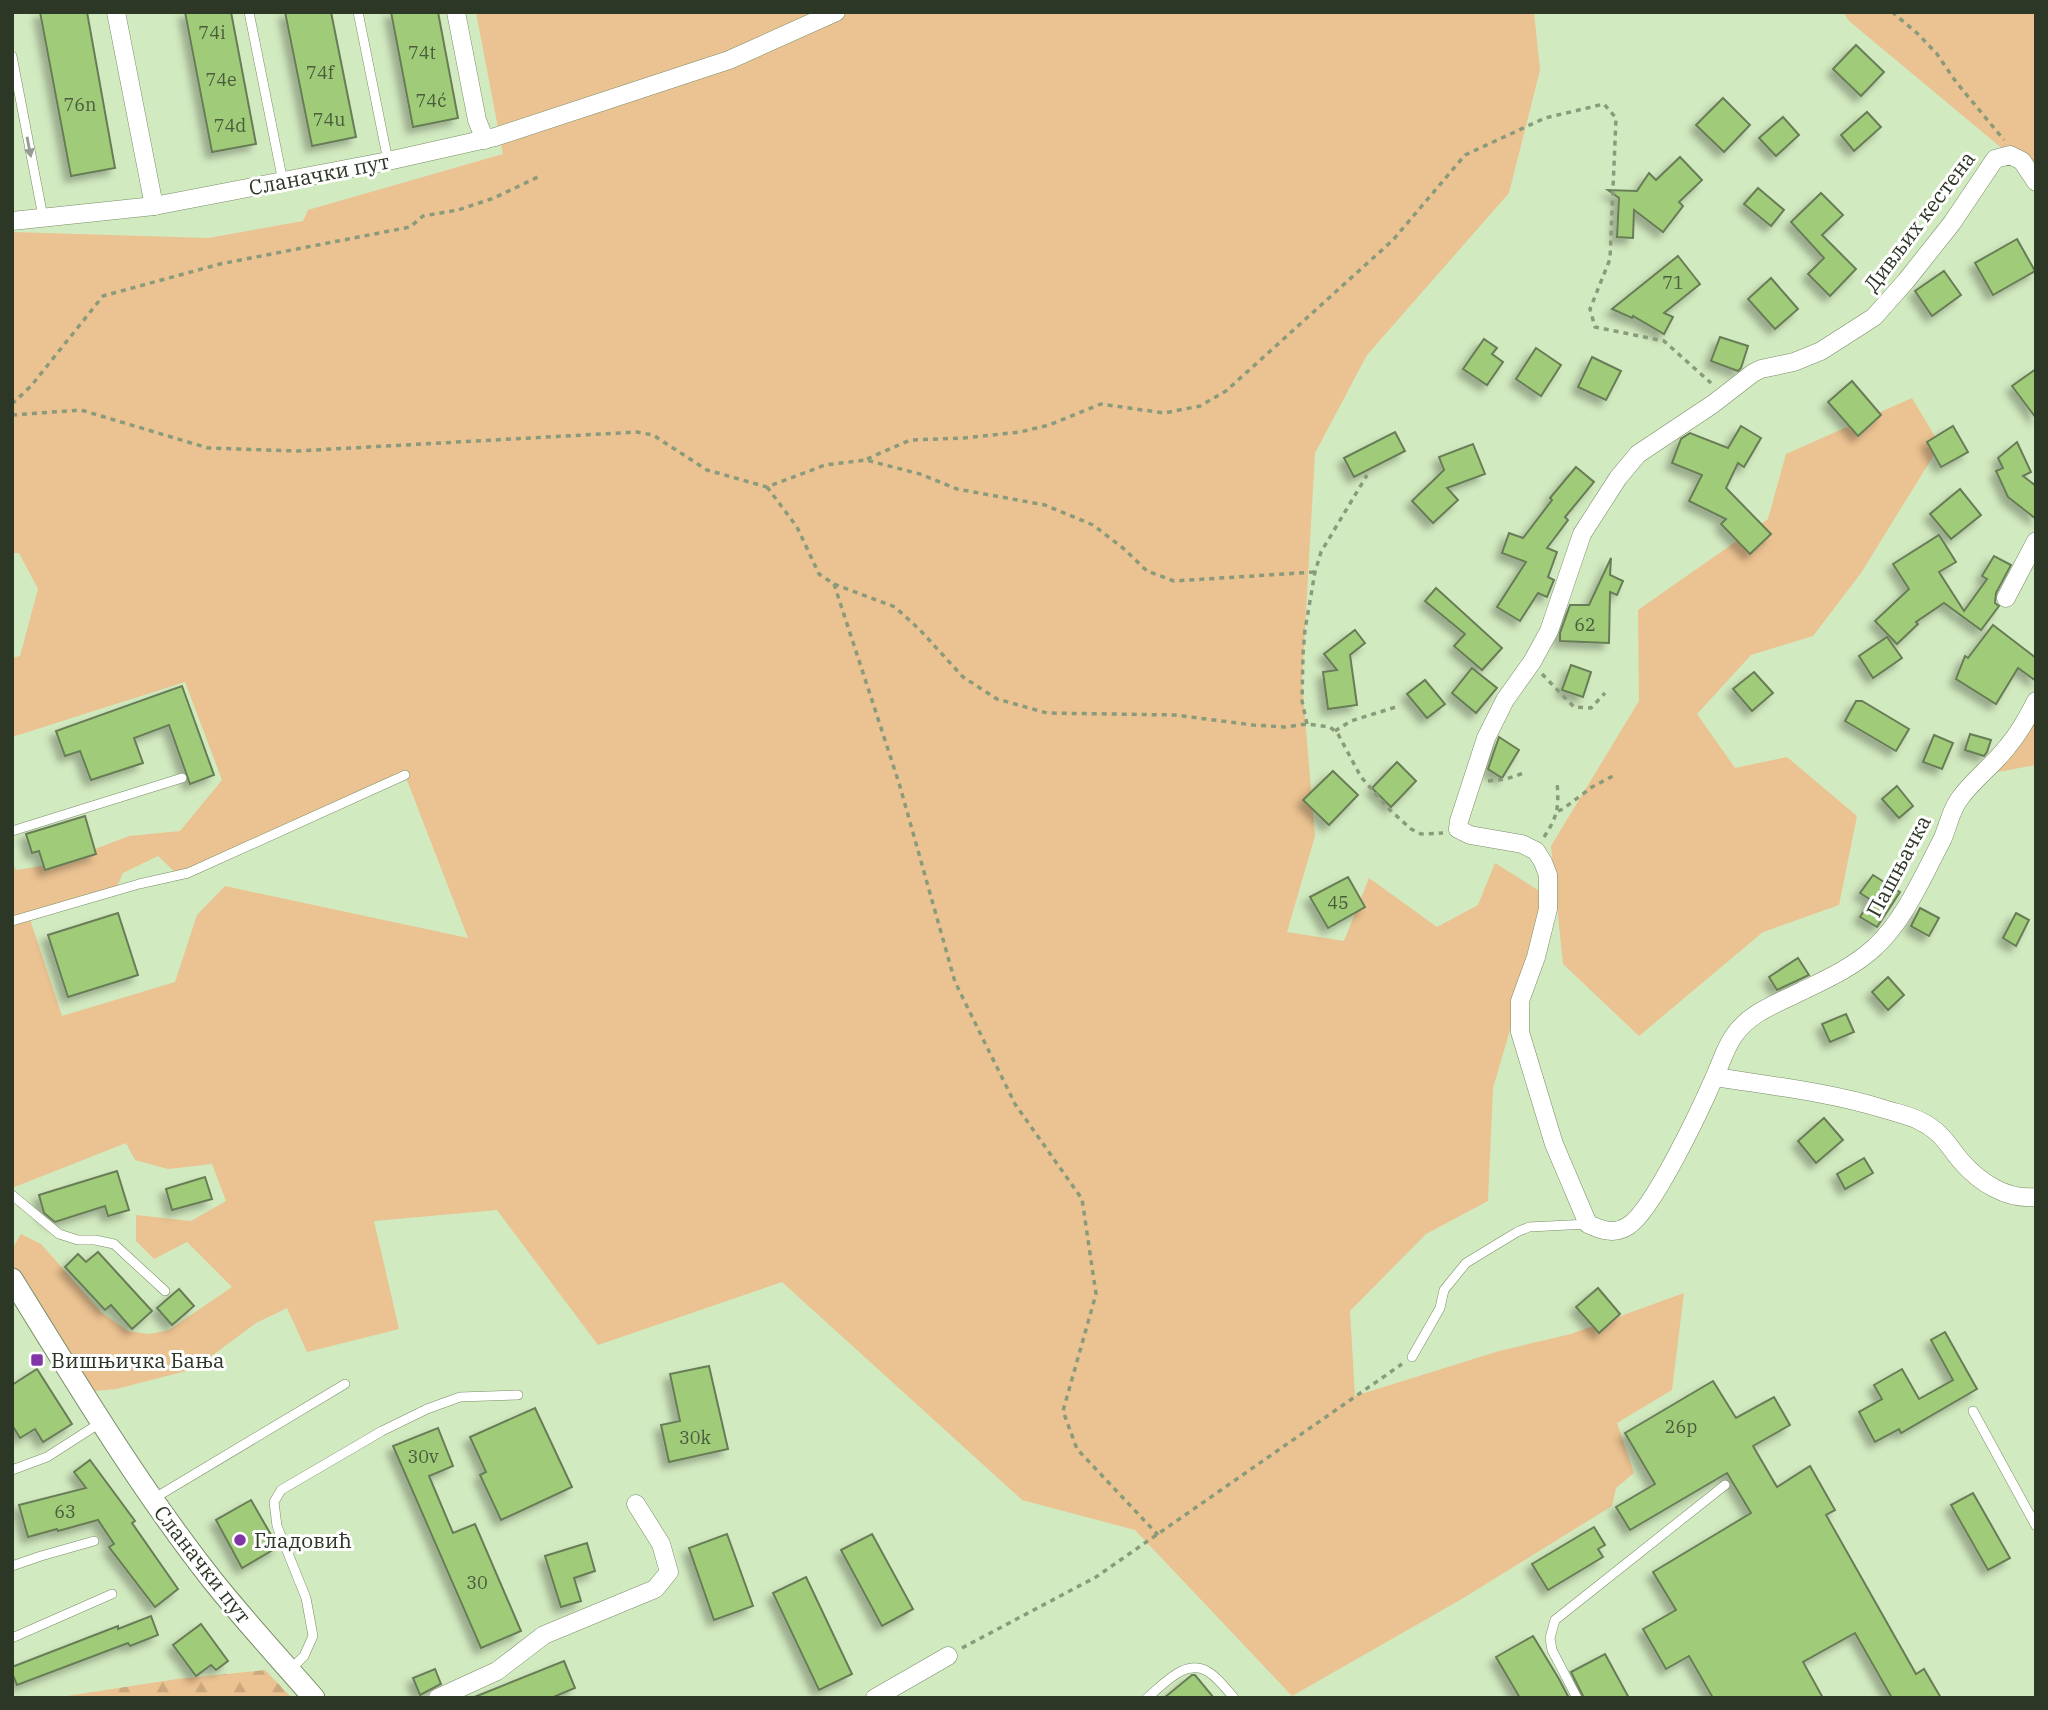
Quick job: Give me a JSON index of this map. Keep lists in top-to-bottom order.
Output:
{
  "streets": {
    "street": ["Сланачки пут", "Дивљих кестена", "Пашњачка"]
  },
  "places": {
    "transit": ["Вишњичка Бања"],
    "other": ["Гладовић"]
  },
  "house_numbers": [
    "74i",
    "74t",
    "74f",
    "74e",
    "74ć",
    "76n",
    "74u",
    "74d",
    "71",
    "62",
    "45",
    "26p",
    "30k",
    "30v",
    "63",
    "30"
  ]
}
